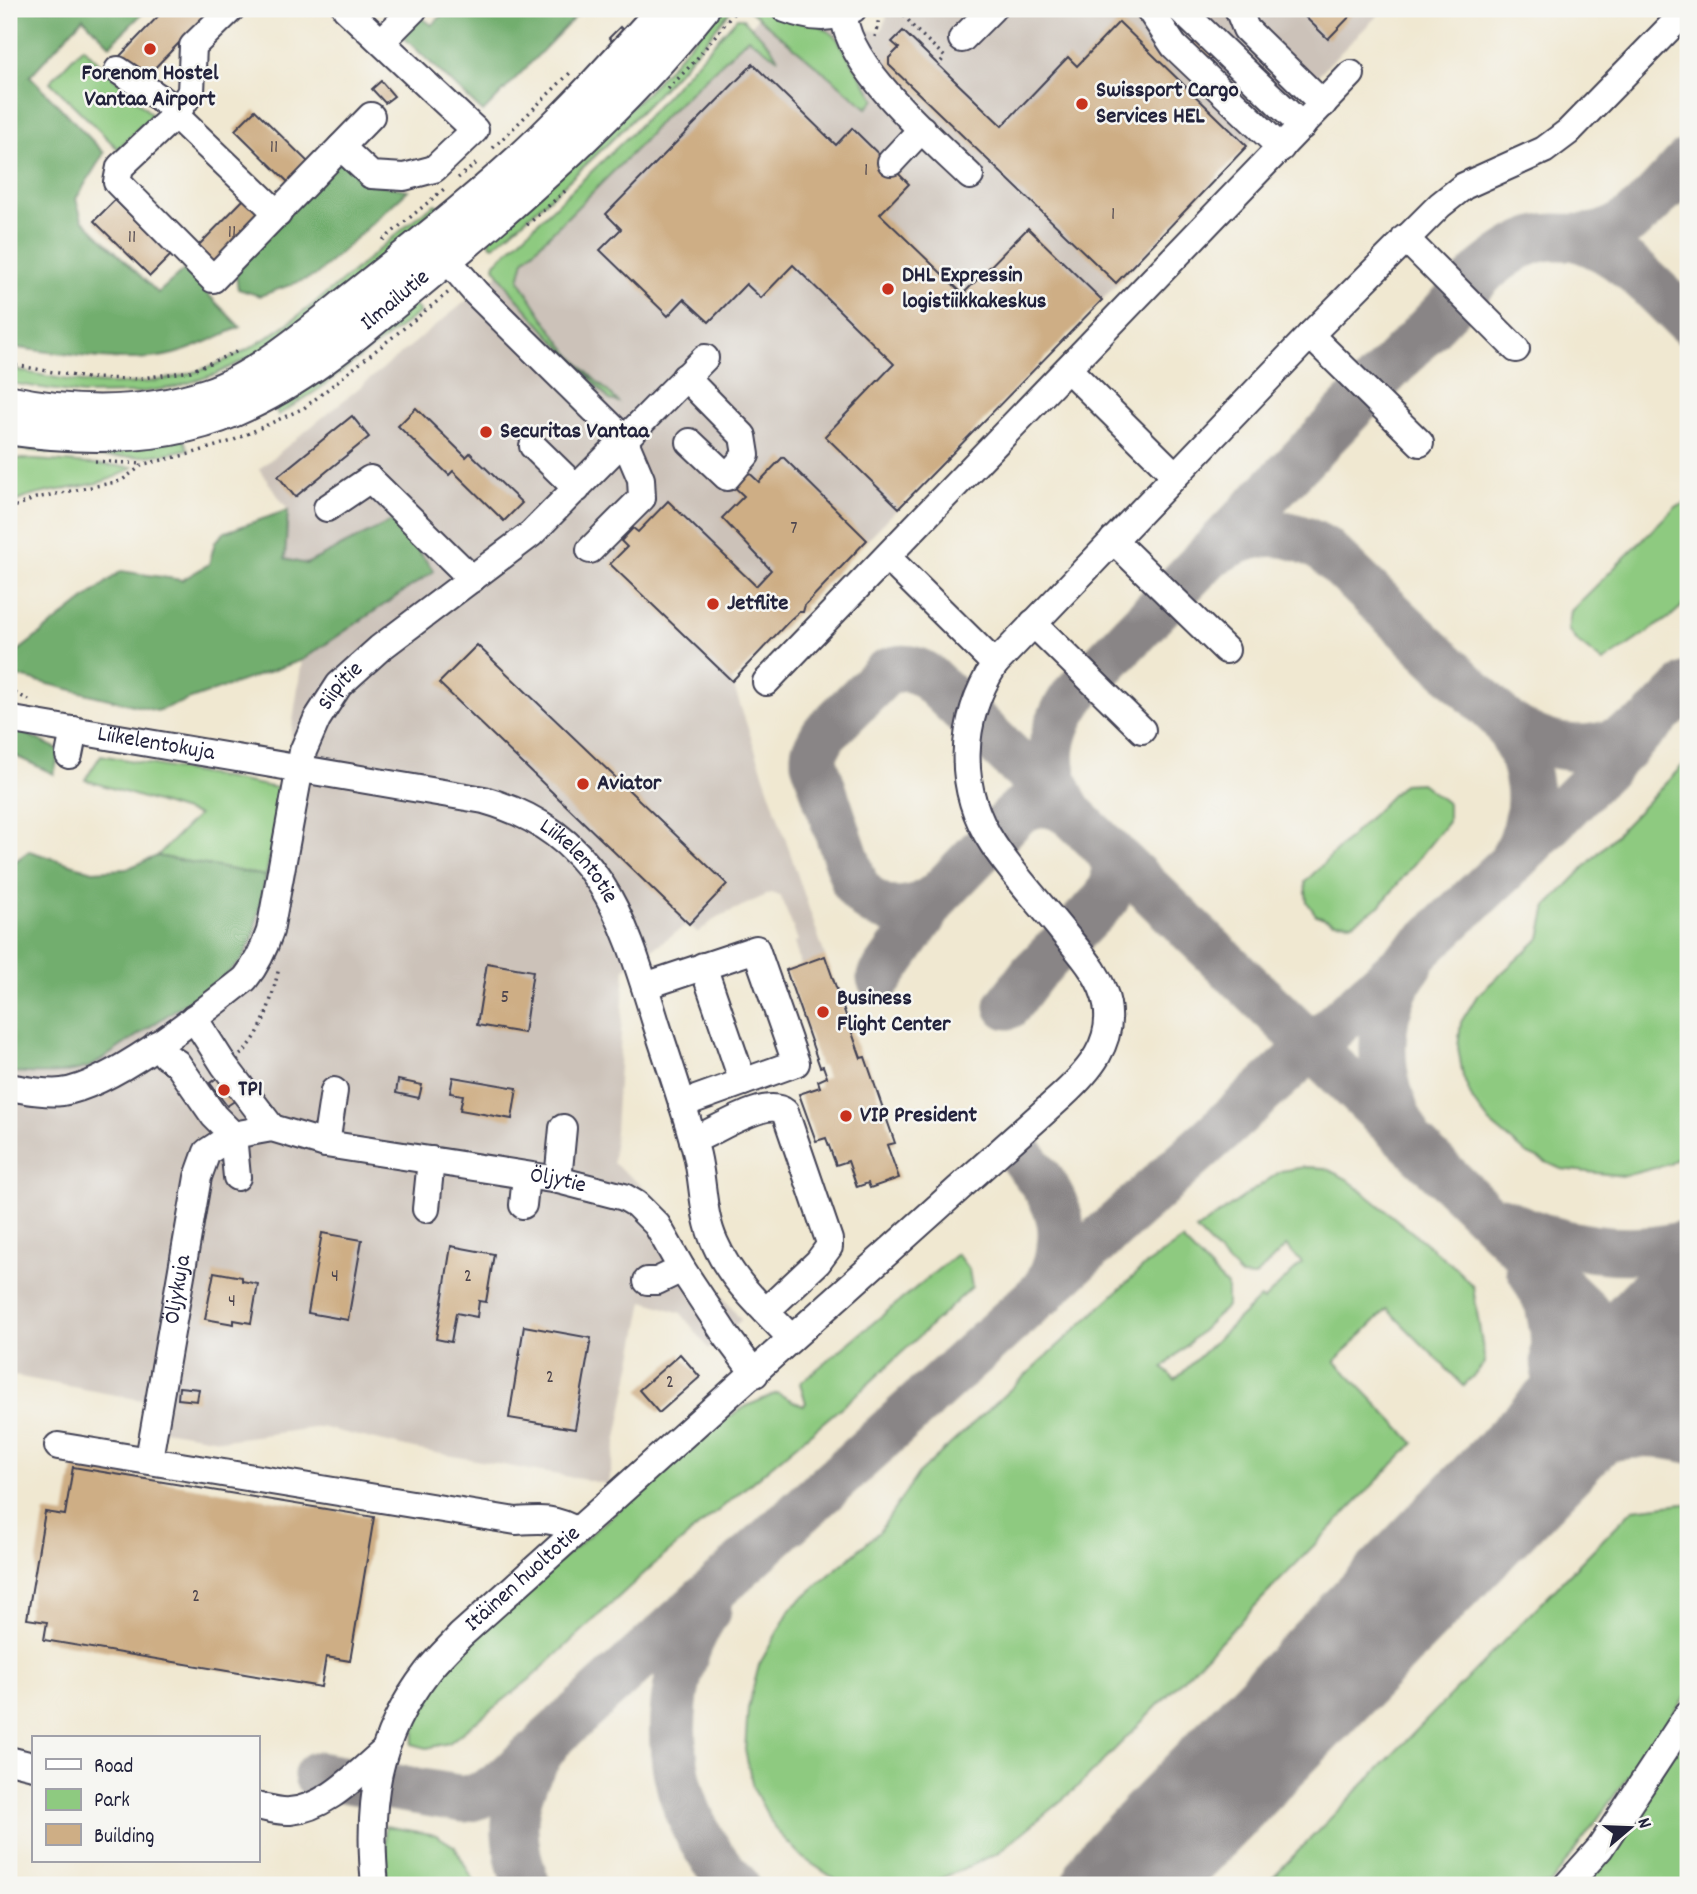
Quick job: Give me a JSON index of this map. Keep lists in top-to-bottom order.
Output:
{
  "streets": {
    "main road": ["Ilmailutie"],
    "street": [
      "Siipitie",
      "Liikelentokuja",
      "Liikelentotie",
      "Öljytie",
      "Öljykuja",
      "Itäinen huoltotie"
    ]
  },
  "crossings": [
    ["Siipitie", "Liikelentokuja"],
    ["Siipitie", "Liikelentotie"],
    ["Liikelentokuja", "Liikelentotie"],
    ["Liikelentotie", "Itäinen huoltotie"],
    ["Öljytie", "Öljykuja"],
    ["Öljytie", "Itäinen huoltotie"]
  ],
  "places": [
    "Forenom Hostel Vantaa Airport",
    "Swissport Cargo Services HEL",
    "DHL Expressin logistiikkakeskus",
    "Securitas Vantaa",
    "Jetflite",
    "Aviator",
    "Business Flight Center",
    "TP1",
    "VIP President"
  ],
  "house_numbers": [
    "11",
    "1",
    "1",
    "11",
    "11",
    "7",
    "5",
    "4",
    "2",
    "4",
    "2",
    "2",
    "2"
  ],
  "legend": ["Road", "Park", "Building"],
  "north": "right"
}
